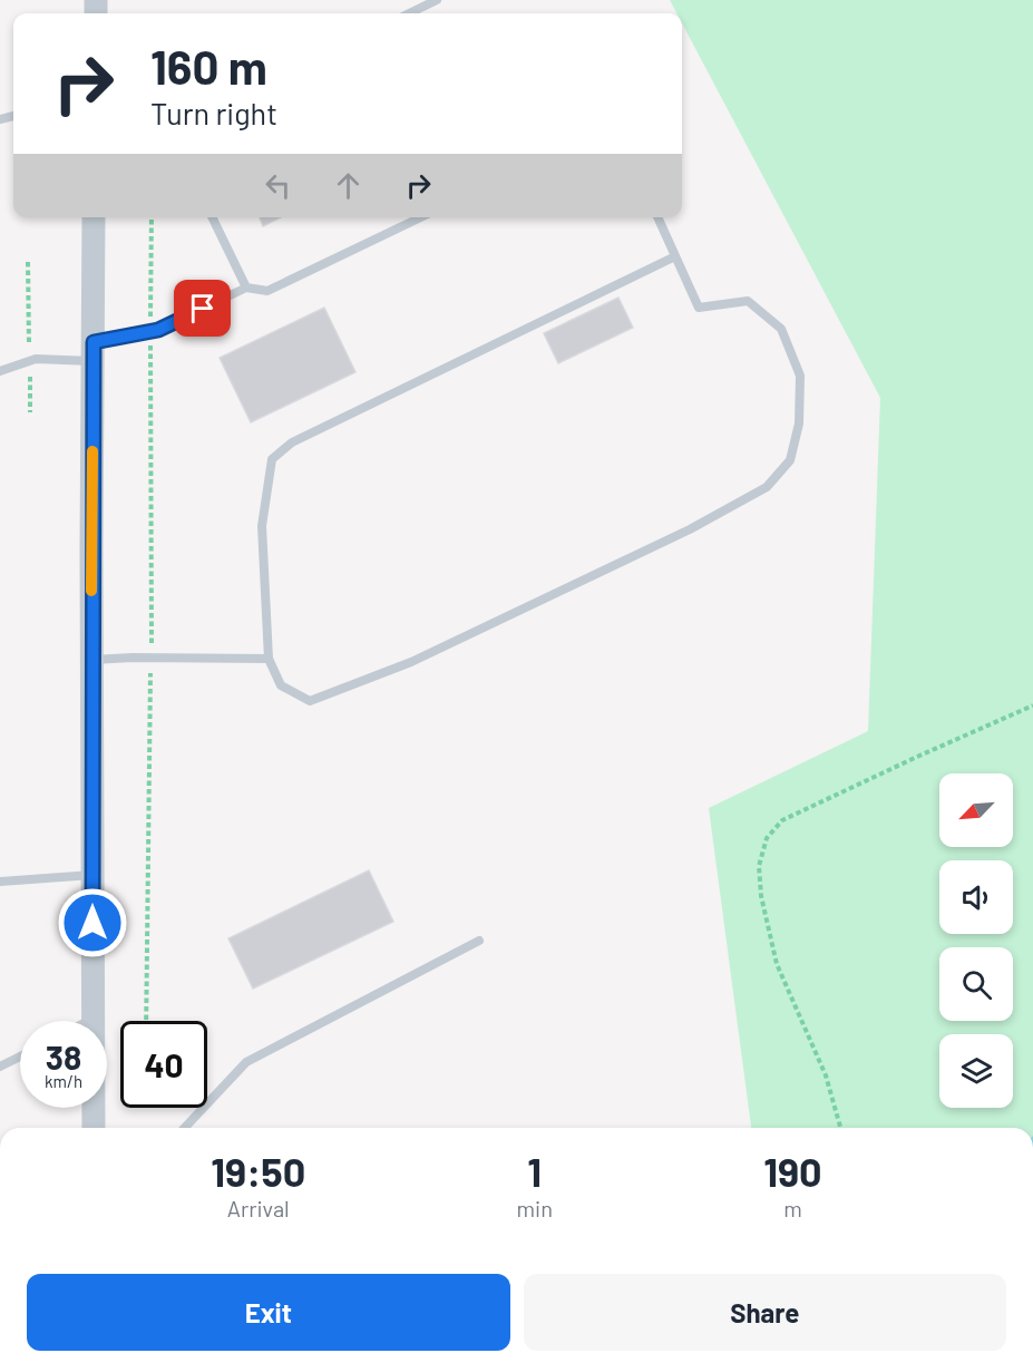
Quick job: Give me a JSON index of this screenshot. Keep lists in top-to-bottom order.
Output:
{
  "north": "bottom left",
  "page": {
    "turn": ["160 m", "Turn right"],
    "speed": "38 km/h",
    "limit": "40",
    "eta": [
      "19:50",
      "Arrival",
      "1",
      "min",
      "190",
      "m"
    ],
    "buttons": ["Exit", "Share"]
  }
}
